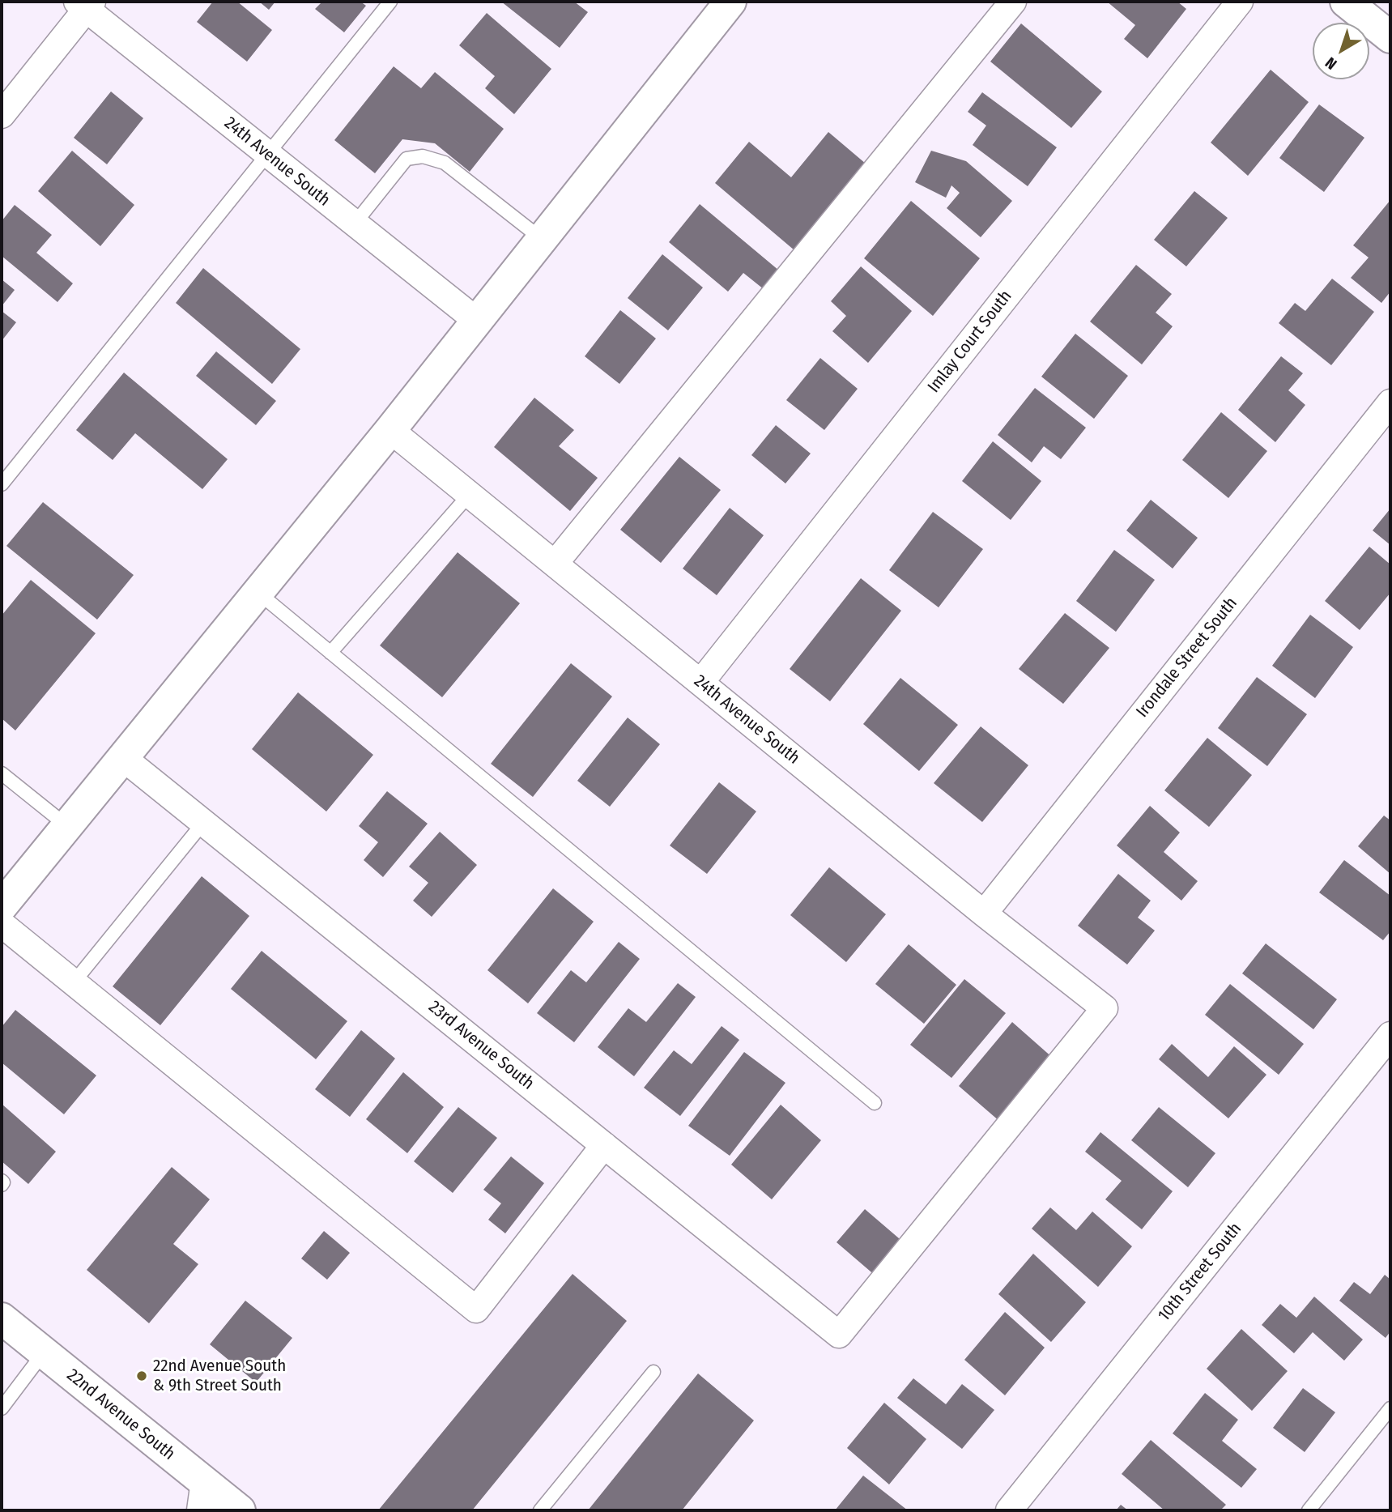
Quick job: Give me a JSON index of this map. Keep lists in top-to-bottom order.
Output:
{
  "streets": {
    "main road": ["22nd Avenue South"],
    "street": [
      "24th Avenue South",
      "Imlay Court South",
      "Irondale Street South",
      "23rd Avenue South",
      "10th Street South"
    ]
  },
  "crossings": [
    ["24th Avenue South", "Imlay Court South"],
    ["24th Avenue South", "Irondale Street South"],
    ["24th Avenue South", "23rd Avenue South"]
  ],
  "places": ["22nd Avenue South & 9th Street South"],
  "north": "bottom left"
}
